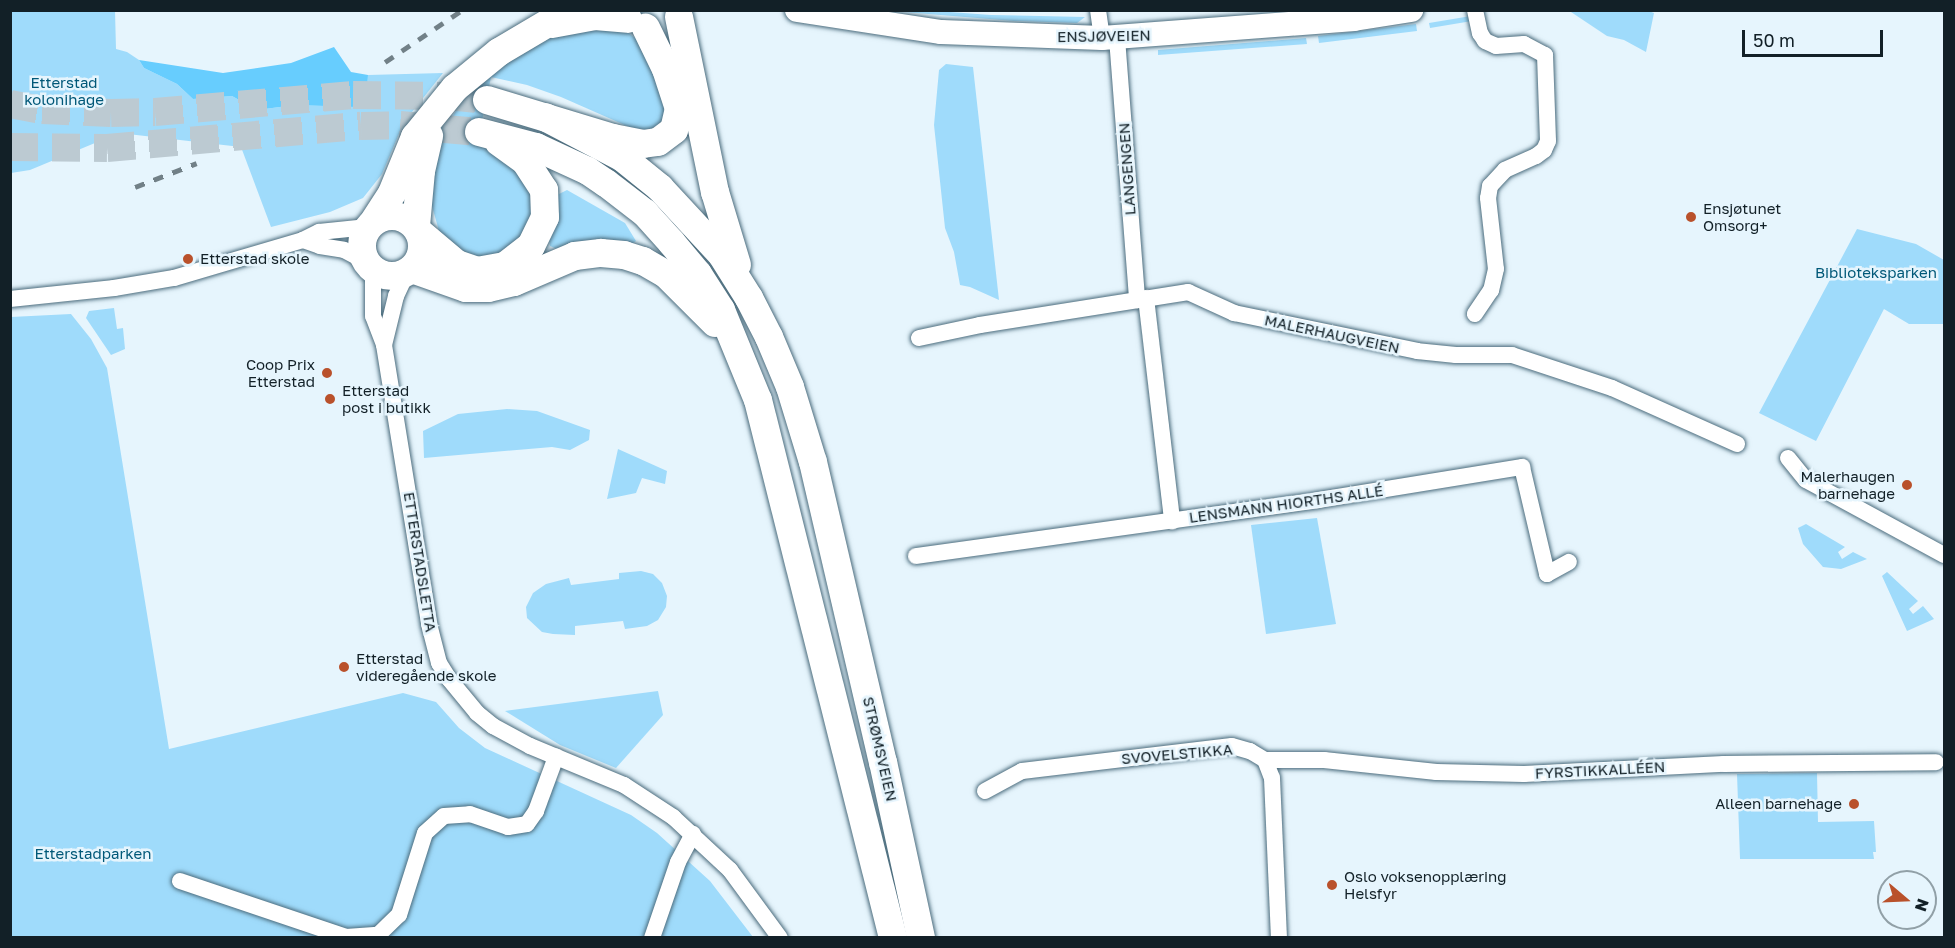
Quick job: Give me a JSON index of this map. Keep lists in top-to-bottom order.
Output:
{
  "streets": {
    "highway": ["STRØMSVEIEN"],
    "main road": ["ENSJØVEIEN"],
    "street": [
      "LANGENGEN",
      "MALERHAUGVEIEN",
      "LENSMANN HIORTHS ALLÉ",
      "ETTERSTADSLETTA",
      "SVOVELSTIKKA",
      "FYRSTIKKALLÉEN"
    ]
  },
  "crossings": [
    ["ENSJØVEIEN", "LANGENGEN"],
    ["LANGENGEN", "MALERHAUGVEIEN"],
    ["LANGENGEN", "LENSMANN HIORTHS ALLÉ"],
    ["ETTERSTADSLETTA", "STRØMSVEIEN"],
    ["SVOVELSTIKKA", "FYRSTIKKALLÉEN"]
  ],
  "parks": ["Etterstad kolonihage", "Biblioteksparken", "Etterstadparken"],
  "places": [
    "Ensjøtunet Omsorg+",
    "Etterstad skole",
    "Coop Prix Etterstad",
    "Etterstad post i butikk",
    "Malerhaugen barnehage",
    "Etterstad videregående skole",
    "Alleen barnehage",
    "Oslo voksenopplæring Helsfyr"
  ],
  "scale_bar": "50 m",
  "north": "right"
}
